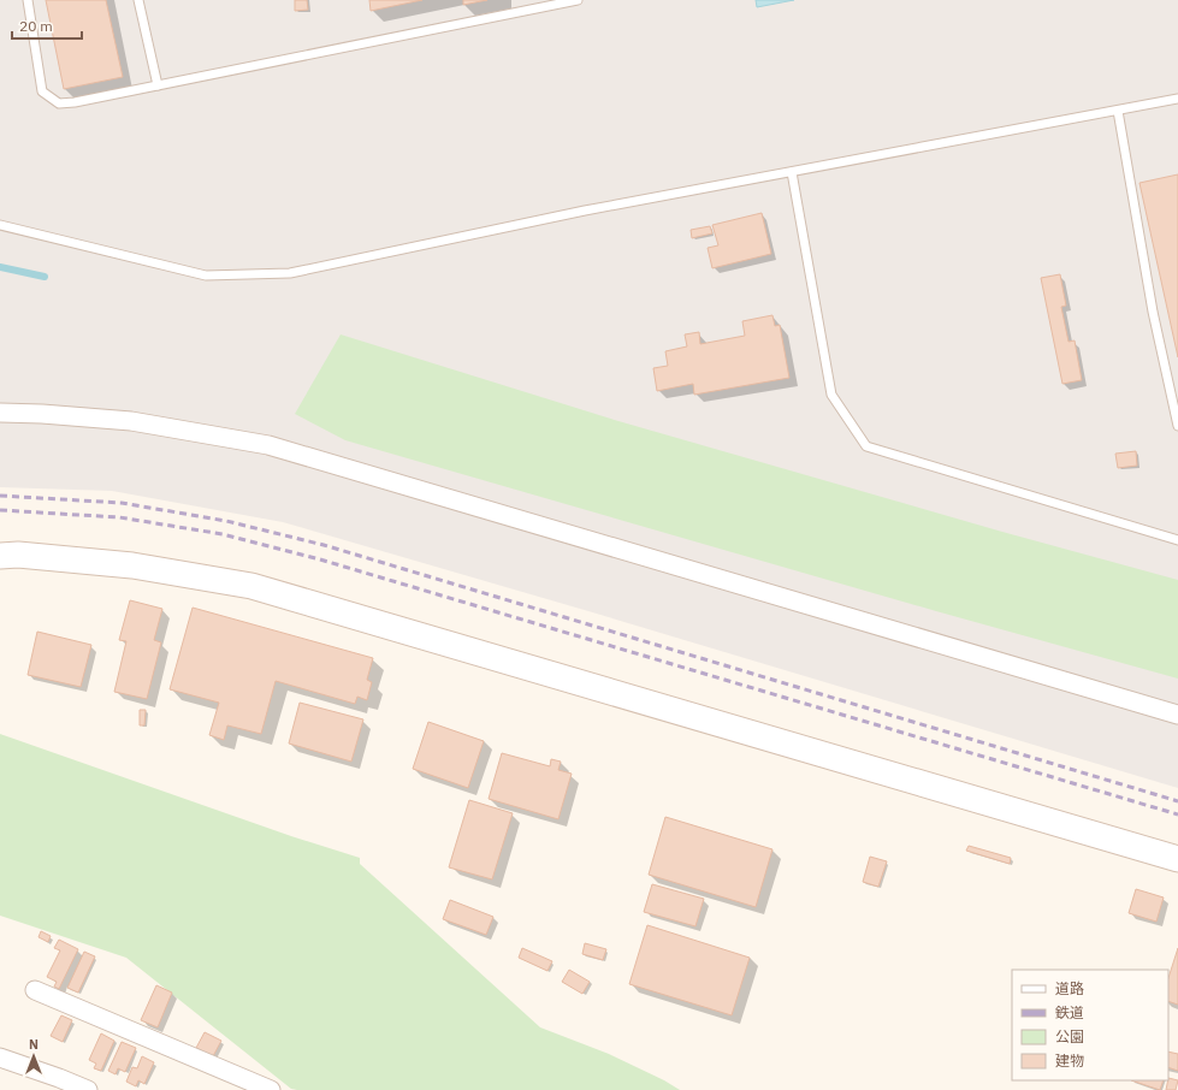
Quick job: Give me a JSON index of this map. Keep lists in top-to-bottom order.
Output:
{
  "legend": [
    "道路",
    "鉄道",
    "公園",
    "建物"
  ],
  "scale_bar": "20 m",
  "north": "top"
}
